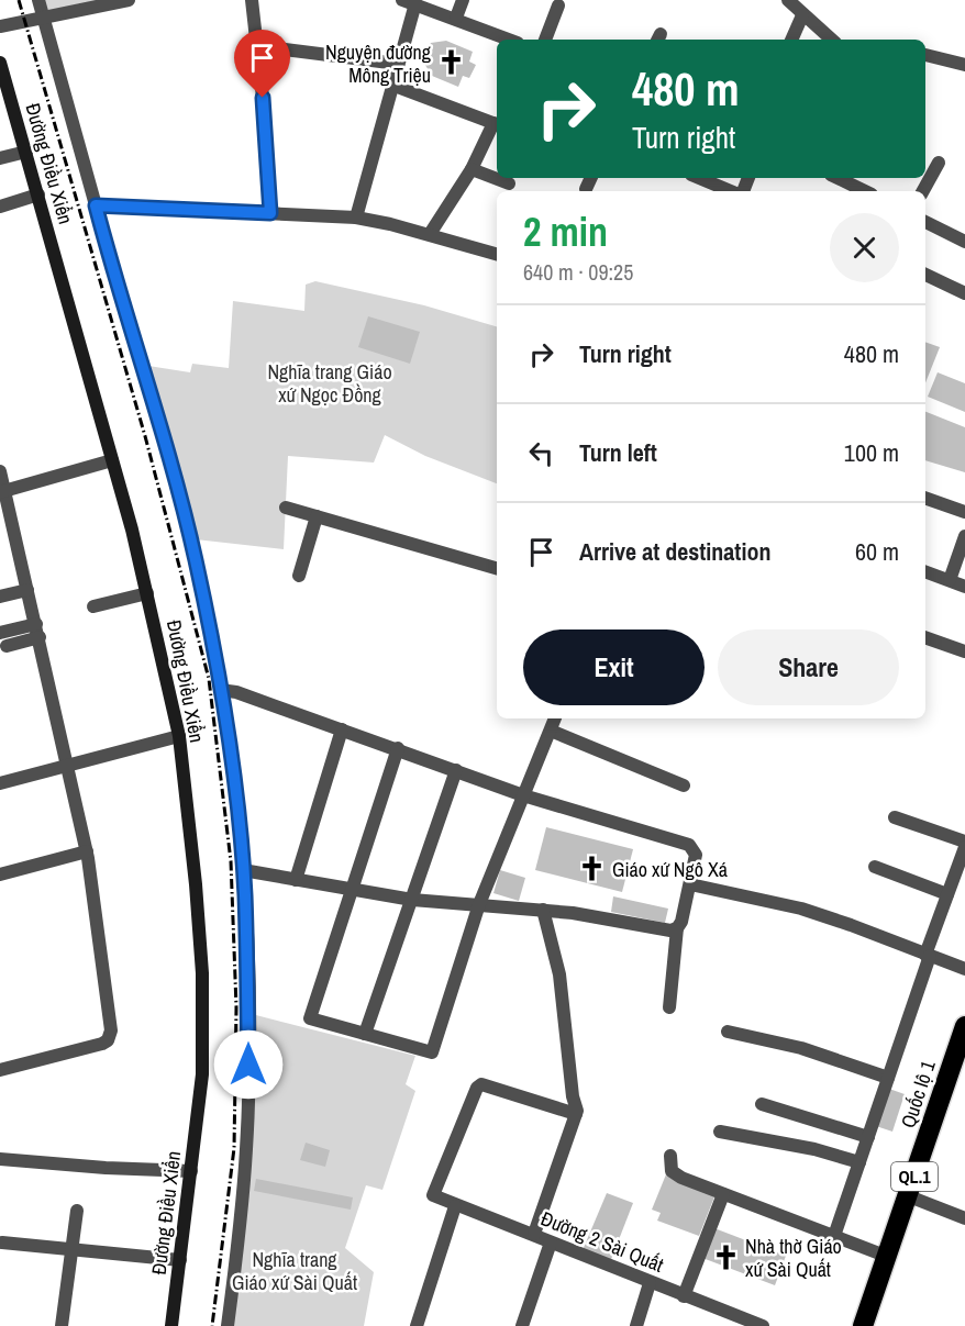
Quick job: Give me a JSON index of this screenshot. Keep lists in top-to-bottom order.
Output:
{
  "streets": {
    "highway": ["Quốc lộ 1", "QL.1"],
    "street": ["Đường Điều Xiển", "Đường 2 Sài Quất"]
  },
  "parks": ["Nghĩa trang Giáo xứ Ngọc Đồng", "Nghĩa trang Giáo xứ Sài Quất"],
  "places": {
    "church": ["Nguyện đường Mông Triệu", "Giáo xứ Ngô Xá", "Nhà thờ Giáo xứ Sài Quất"]
  },
  "page": {
    "turn": ["480 m", "Turn right"],
    "heading": ["2 min", "640 m · 09:25"],
    "list": [
      {
        "name": "Turn right",
        "value": "480 m"
      },
      {
        "name": "Turn left",
        "value": "100 m"
      },
      {
        "name": "Arrive at destination",
        "value": "60 m"
      }
    ],
    "buttons": ["Exit", "Share"]
  }
}
